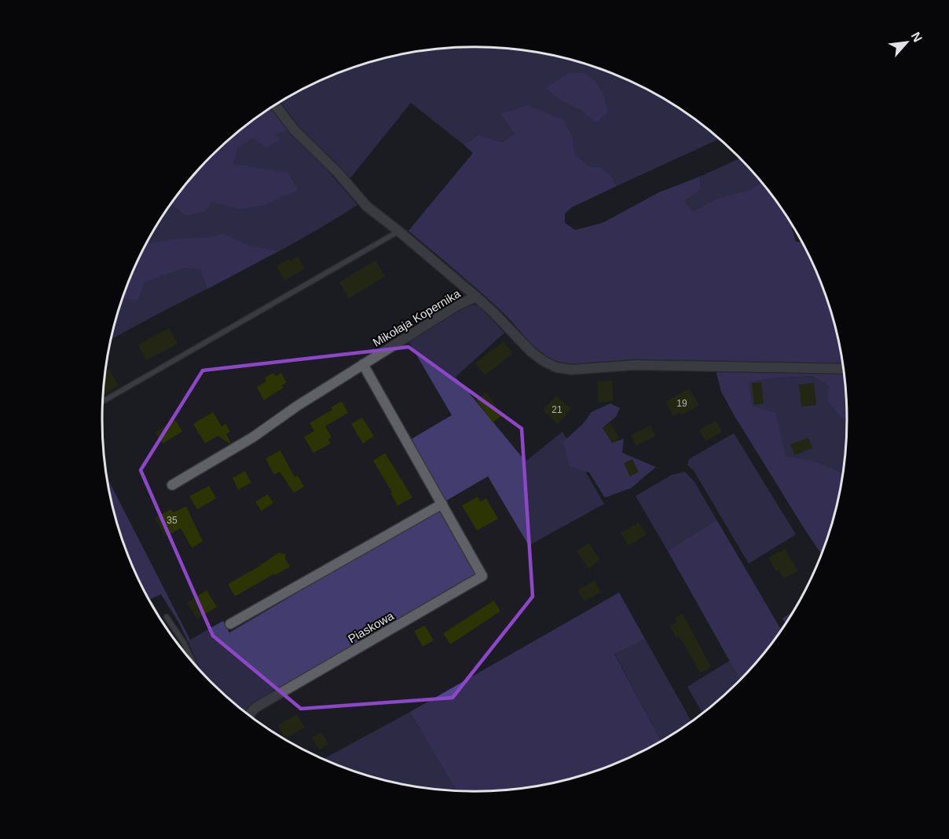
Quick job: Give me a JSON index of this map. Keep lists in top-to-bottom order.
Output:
{
  "streets": {
    "street": ["Mikołaja Kopernika", "Piaskowa"]
  },
  "house_numbers": ["19", "21", "35"],
  "north": "top right"
}
